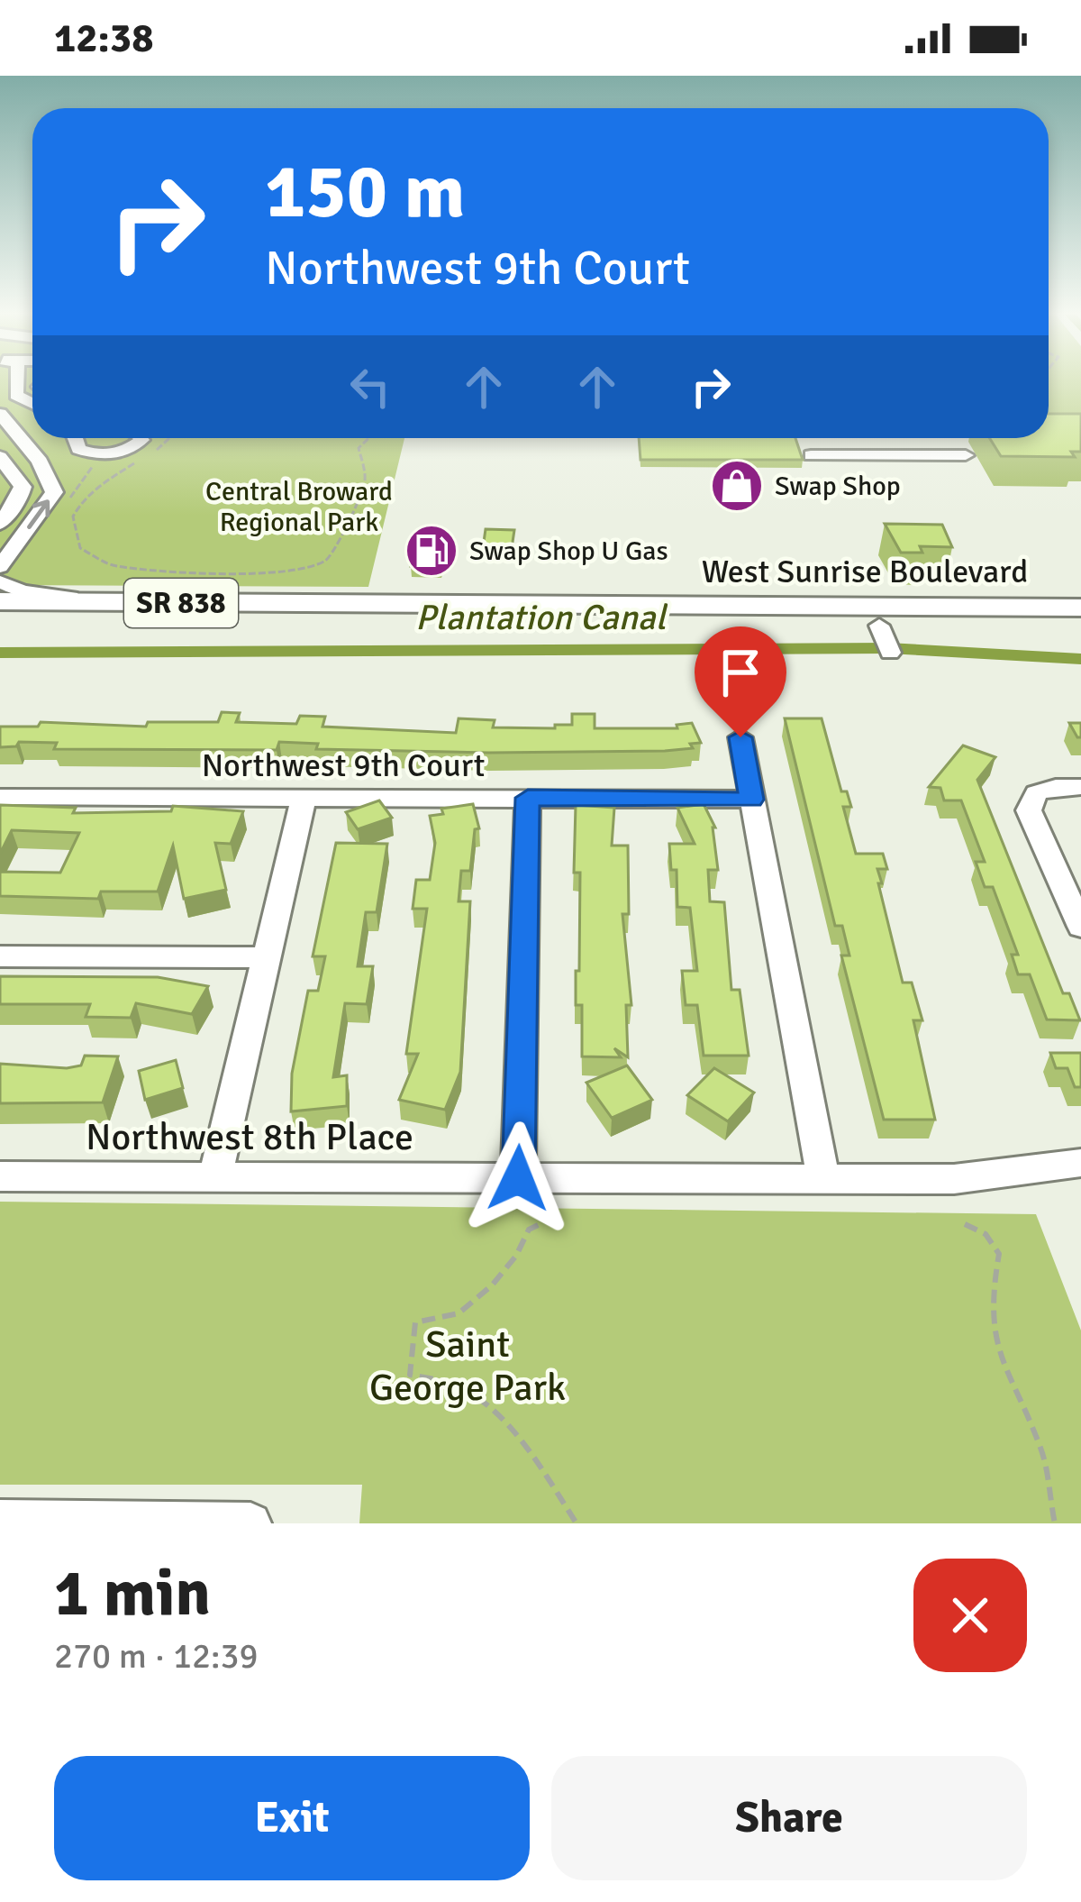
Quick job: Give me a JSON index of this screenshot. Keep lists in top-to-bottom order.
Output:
{
  "streets": {
    "main road": ["West Sunrise Boulevard", "SR 838"],
    "street": ["Northwest 9th Court", "Northwest 8th Place"]
  },
  "water": ["Plantation Canal"],
  "parks": ["Central Broward Regional Park", "Saint George Park"],
  "places": {
    "shop": ["Swap Shop"],
    "fuel station": ["Swap Shop U Gas"]
  },
  "page": {
    "status": "12:38",
    "turn": ["150 m", "Northwest 9th Court"],
    "heading": ["1 min", "270 m · 12:39"],
    "buttons": ["Exit", "Share"]
  }
}
